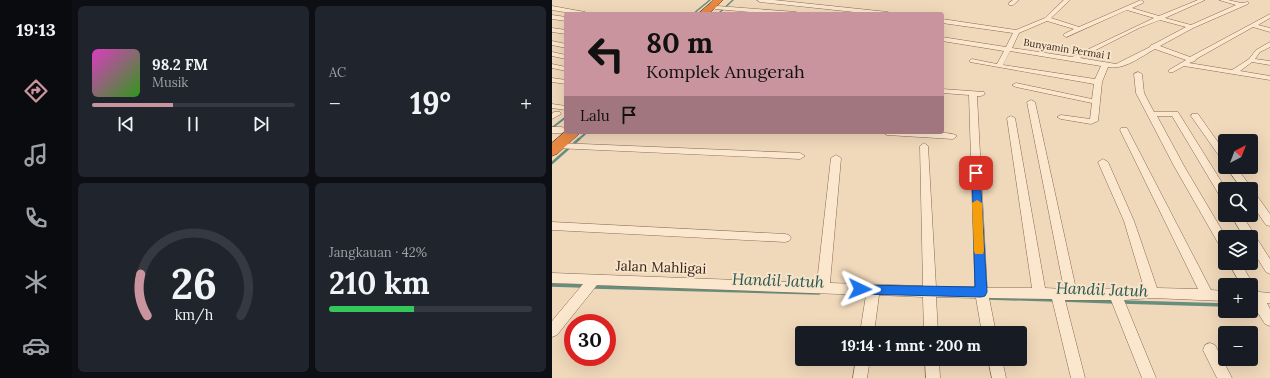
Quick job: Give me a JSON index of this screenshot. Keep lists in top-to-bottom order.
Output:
{
  "streets": {
    "street": ["Bunyamin Permai 1", "Jalan Mahligai"]
  },
  "water": ["Handil Jatuh"],
  "north": "top right",
  "page": {
    "tabs": "19:13",
    "tile": [
      "AC",
      ["Jangkauan · 42%", "210 km"]
    ],
    "turn": ["80 m", "Komplek Anugerah"],
    "song": ["98.2 FM", "Musik"],
    "heat": ["−", "19°", "+"],
    "then": "Lalu",
    "map_buttons": ["+", "−"],
    "limit": "30",
    "trip": "19:14 · 1 mnt · 200 m",
    "gauge": ["26", "km/h"]
  }
}
